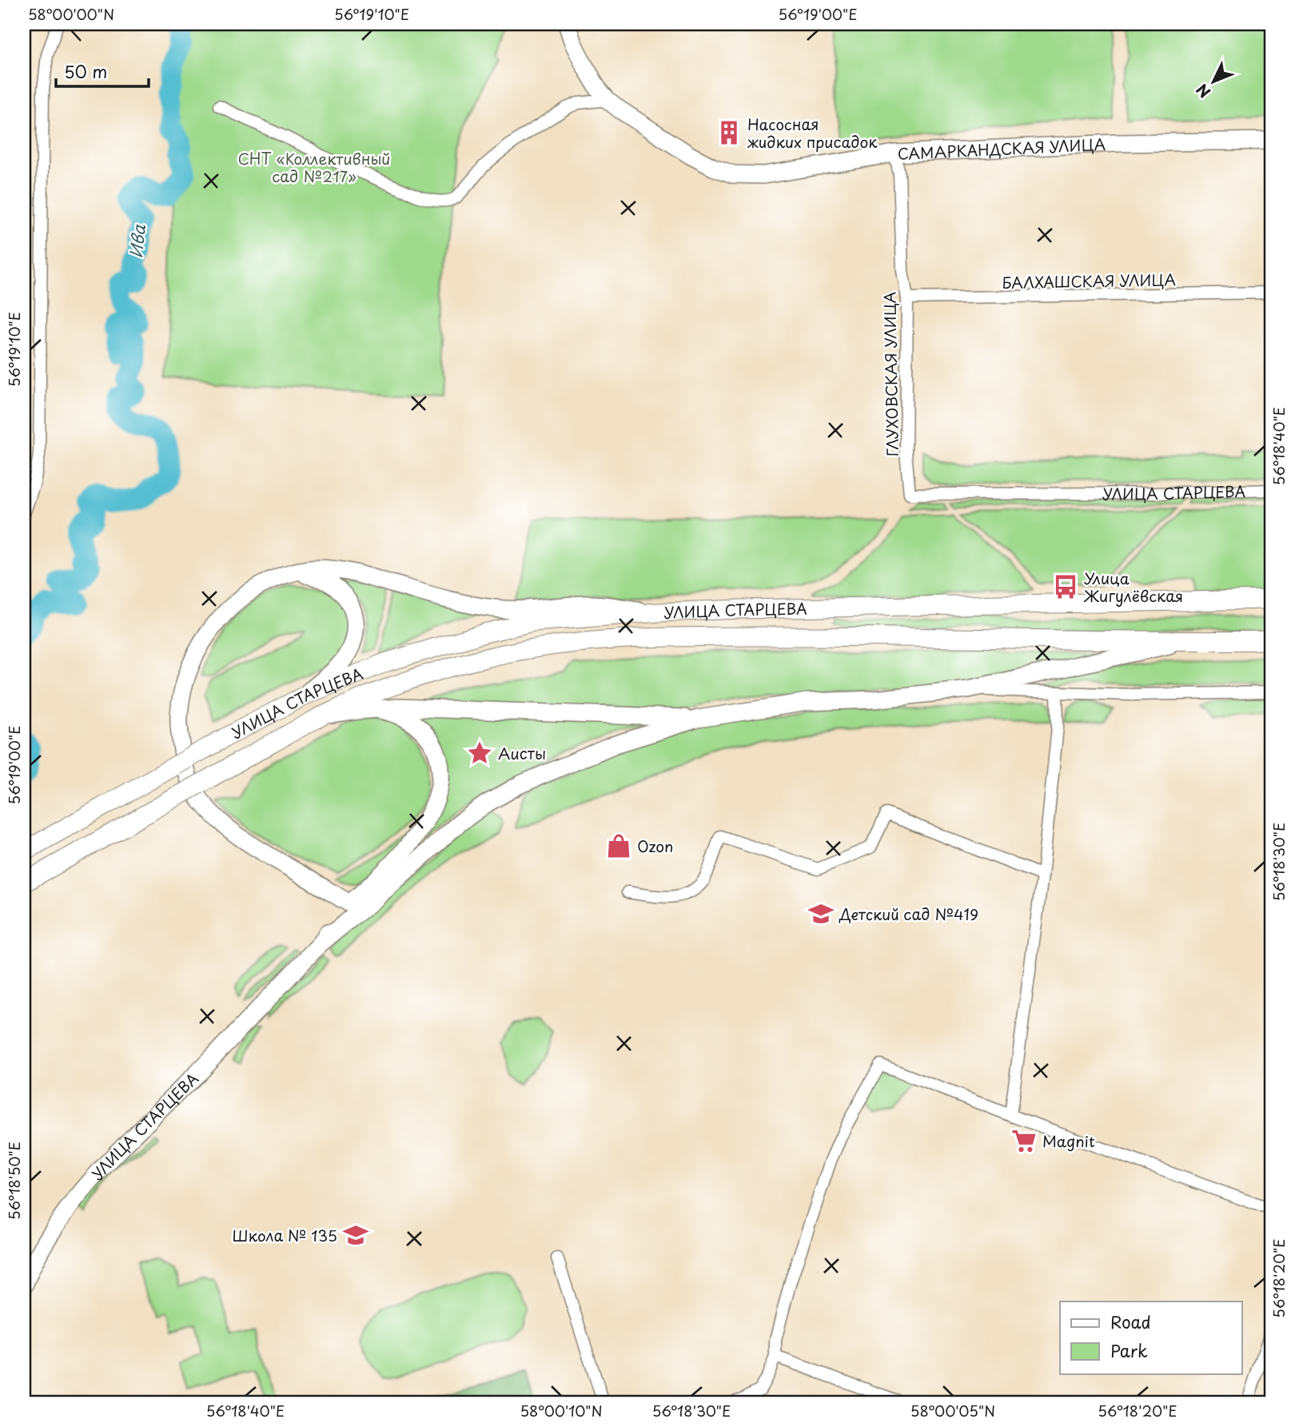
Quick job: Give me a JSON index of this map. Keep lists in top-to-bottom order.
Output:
{
  "streets": {
    "main road": ["САМАРКАНДСКАЯ УЛИЦА", "УЛИЦА СТАРЦЕВА"],
    "street": ["БАЛХАШСКАЯ УЛИЦА", "ГЛУХОВСКАЯ УЛИЦА"]
  },
  "crossings": [
    ["САМАРКАНДСКАЯ УЛИЦА", "ГЛУХОВСКАЯ УЛИЦА"],
    ["БАЛХАШСКАЯ УЛИЦА", "ГЛУХОВСКАЯ УЛИЦА"],
    ["ГЛУХОВСКАЯ УЛИЦА", "УЛИЦА СТАРЦЕВА"]
  ],
  "water": ["Ива"],
  "parks": ["СНТ «Коллективный сад №217»"],
  "places": {
    "building": ["Насосная жидких присадок"],
    "bus stop": ["Улица Жигулёвская"],
    "place": ["Аисты"],
    "shop": ["Ozon"],
    "school or university": ["Детский сад №419", "Школа № 135"],
    "supermarket": ["Magnit"]
  },
  "legend": ["Road", "Park"],
  "scale_bar": "50 m",
  "north": "bottom left",
  "coordinates": [
    "58°00'00\"N",
    "56°19'10\"E",
    "56°19'00\"E",
    "56°18'40\"E",
    "56°18'30\"E",
    "56°18'50\"E",
    "56°18'20\"E",
    "58°00'10\"N",
    "58°00'05\"N"
  ]
}
